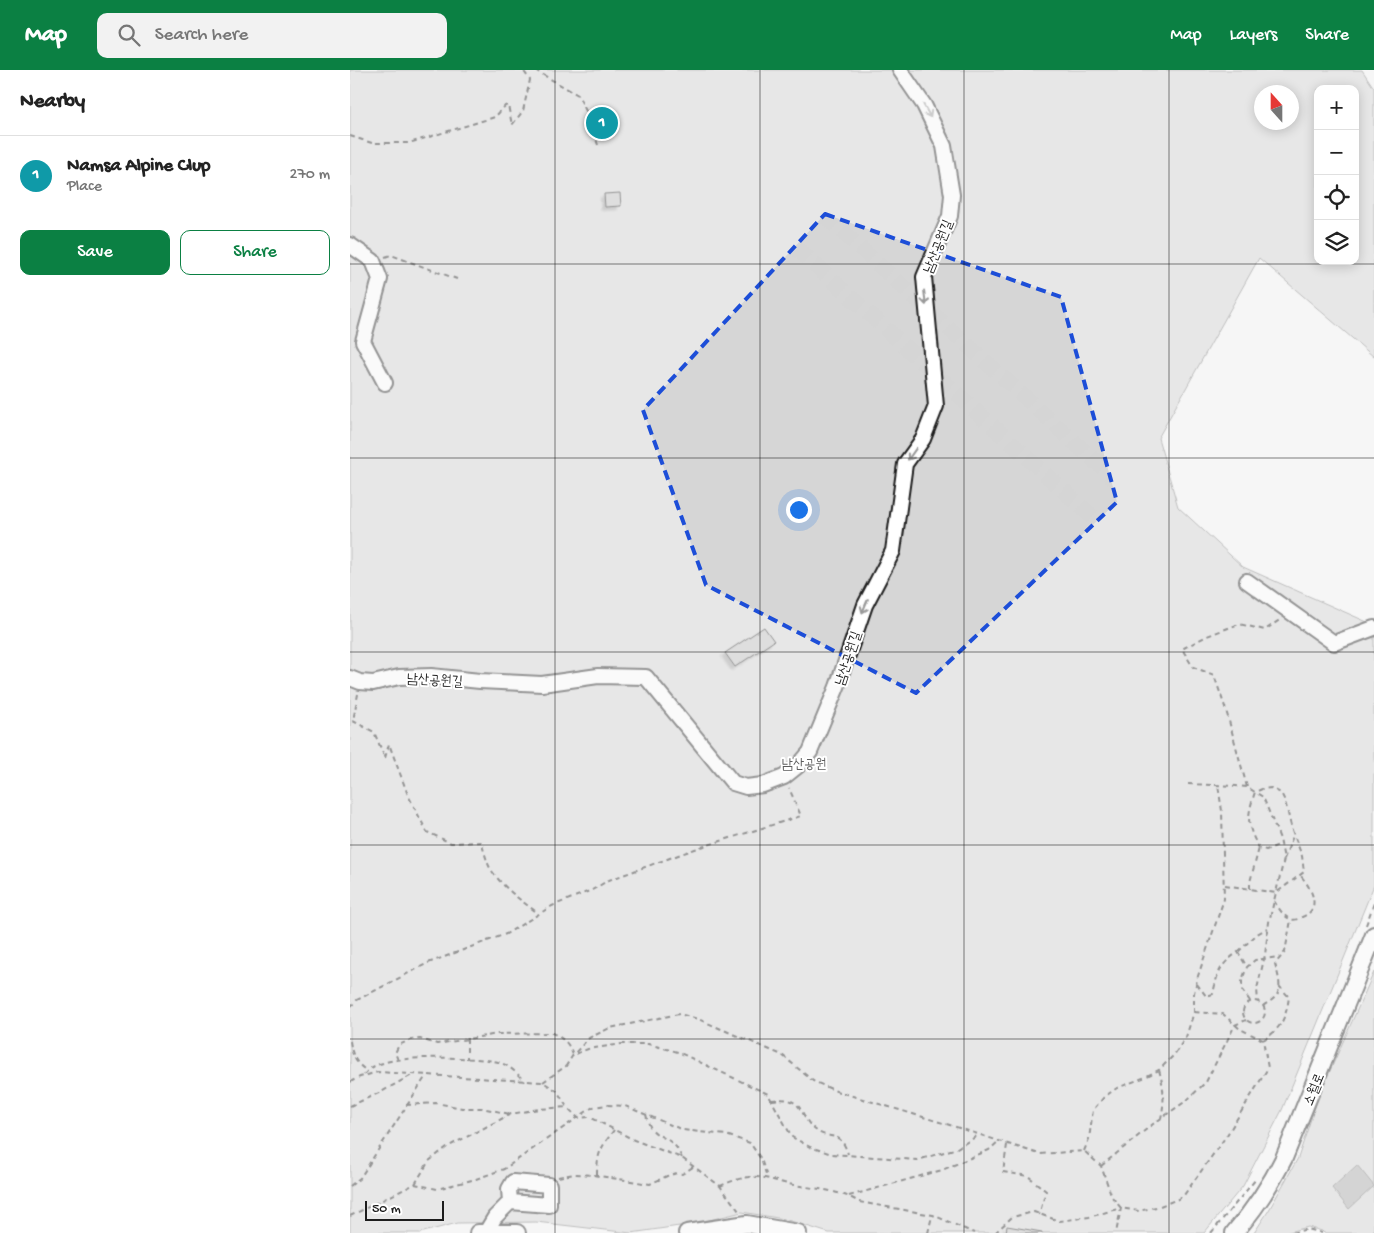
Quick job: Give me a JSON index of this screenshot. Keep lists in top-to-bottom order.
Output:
{
  "streets": {
    "main road": ["소월로"],
    "street": ["남산공원길"]
  },
  "one_way": ["남산공원길"],
  "parks": ["남산공원"],
  "scale_bar": "50 m",
  "north": "top",
  "page": {
    "header": "Map",
    "search": "Search here",
    "nav": ["Map", "Layers", "Share"],
    "heading": "Nearby",
    "map_buttons": ["+", "−"],
    "pins": "1",
    "list": [
      {
        "mark": "1",
        "name": "Namsa Alpine Clup",
        "note": "Place",
        "value": "270 m"
      }
    ],
    "buttons": ["Save", "Share"],
    "scale": "50 m"
  }
}
